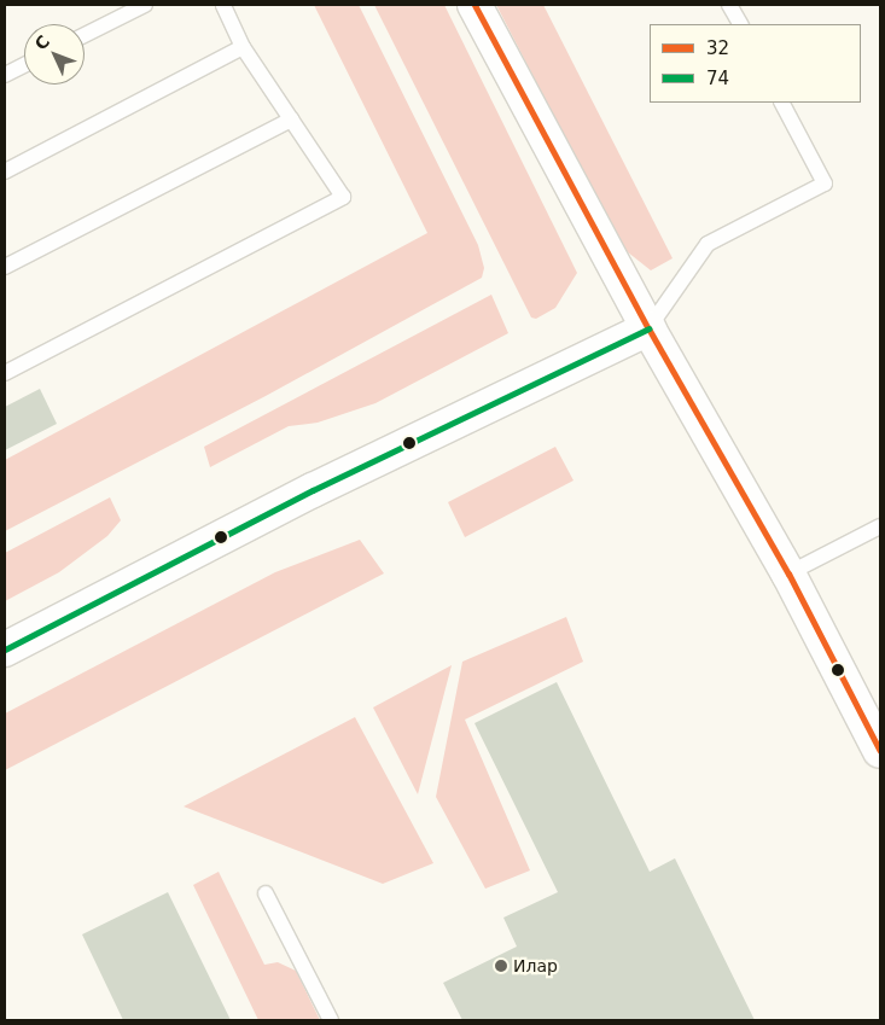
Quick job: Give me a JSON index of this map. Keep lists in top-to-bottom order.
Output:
{
  "places": ["Илар"],
  "lines": ["transit line 32", "transit line 74"],
  "legend": ["32", "74"],
  "north": "top left"
}
